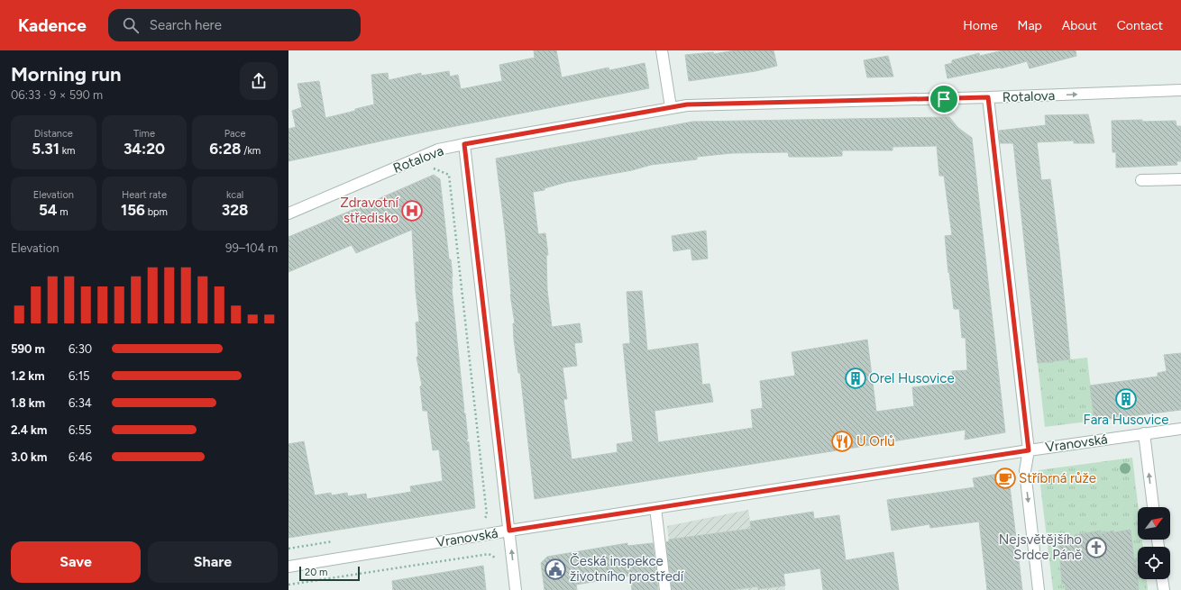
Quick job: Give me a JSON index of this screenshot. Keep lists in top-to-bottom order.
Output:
{
  "streets": {
    "street": ["Rotalova", "Vranovská"]
  },
  "places": {
    "hospital": ["Zdravotní středisko"],
    "building": ["Orel Husovice", "Fara Husovice"],
    "restaurant": ["U Orlů"],
    "cafe": ["Stříbrná růže"],
    "church": ["Nejsvětějšího Srdce Páně"],
    "public building": ["Česká inspekce životního prostředí"]
  },
  "scale_bar": "20 m",
  "north": "top right",
  "page": {
    "header": "Kadence",
    "search": "Search here",
    "nav": [
      "Home",
      "Map",
      "About",
      "Contact"
    ],
    "heading": ["Morning run", "06:33 · 9 × 590 m"],
    "stats": [
      ["Distance", "5.31 km"],
      ["Time", "34:20"],
      ["Pace", "6:28 /km"],
      ["Elevation", "54 m"],
      ["Heart rate", "156 bpm"],
      ["kcal", "328"]
    ],
    "chart": ["Elevation", "99–104 m"],
    "list": [
      {
        "name": "590 m",
        "note": "6:30"
      },
      {
        "name": "1.2 km",
        "note": "6:15"
      },
      {
        "name": "1.8 km",
        "note": "6:34"
      },
      {
        "name": "2.4 km",
        "note": "6:55"
      },
      {
        "name": "3.0 km",
        "note": "6:46"
      }
    ],
    "buttons": ["Save", "Share"],
    "scale": "20 m"
  }
}
